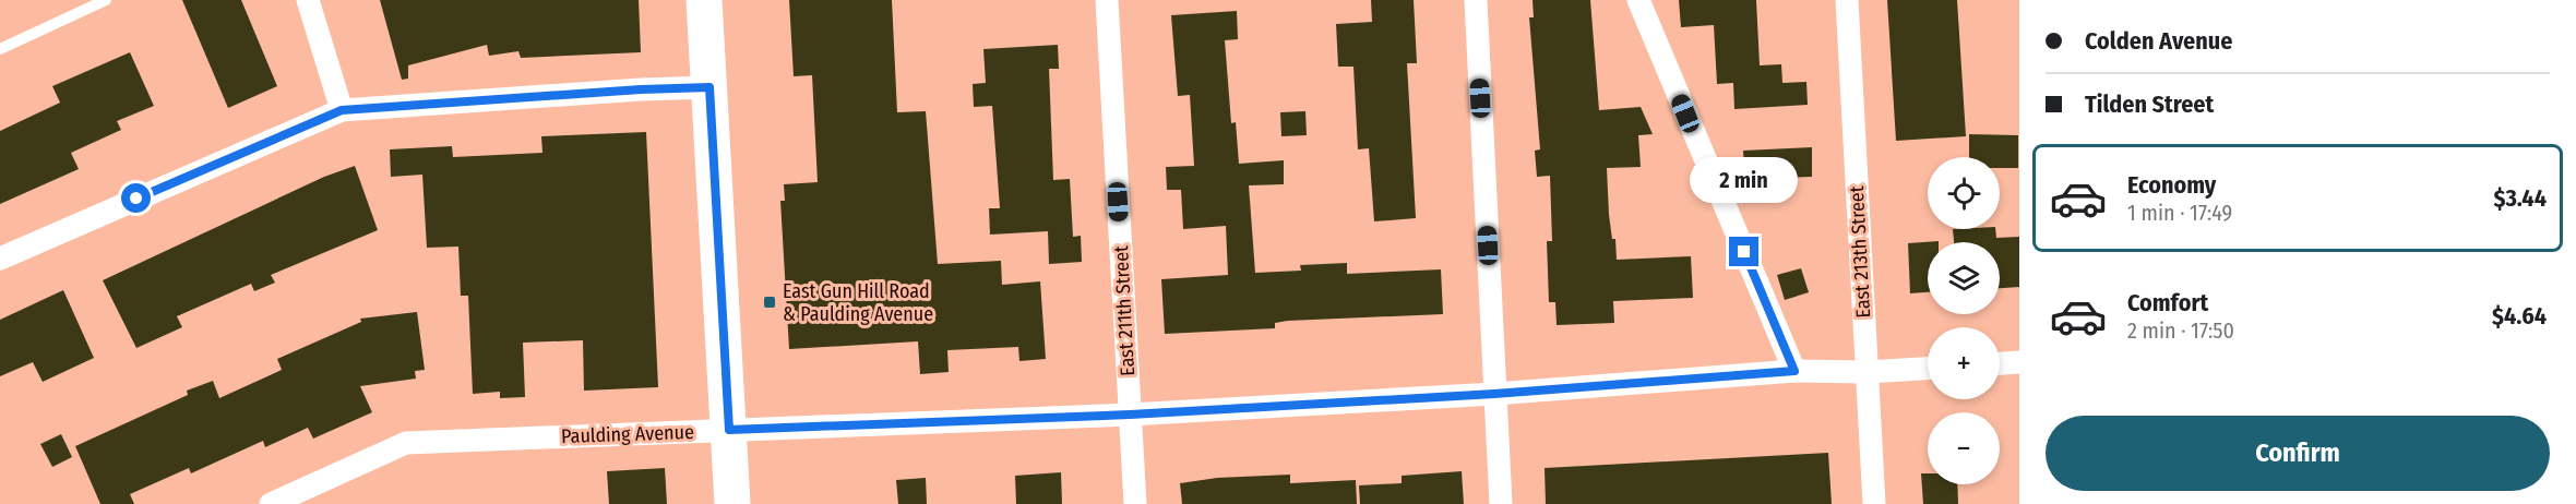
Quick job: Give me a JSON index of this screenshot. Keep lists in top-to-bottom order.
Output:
{
  "streets": {
    "street": ["East 213th Street", "East 211th Street", "Paulding Avenue"]
  },
  "crossings": [
    ["East 213th Street", "Paulding Avenue"],
    ["East 211th Street", "Paulding Avenue"]
  ],
  "places": {
    "transit": ["East Gun Hill Road & Paulding Avenue"]
  },
  "page": {
    "banner": ["Colden Avenue", "Tilden Street"],
    "list": [
      {
        "name": "Economy",
        "note": "1 min · 17:49",
        "value": "$3.44"
      },
      {
        "name": "Comfort",
        "note": "2 min · 17:50",
        "value": "$4.64"
      }
    ],
    "map_buttons": ["+", "−"],
    "bubble": "2 min",
    "buttons": "Confirm"
  }
}
